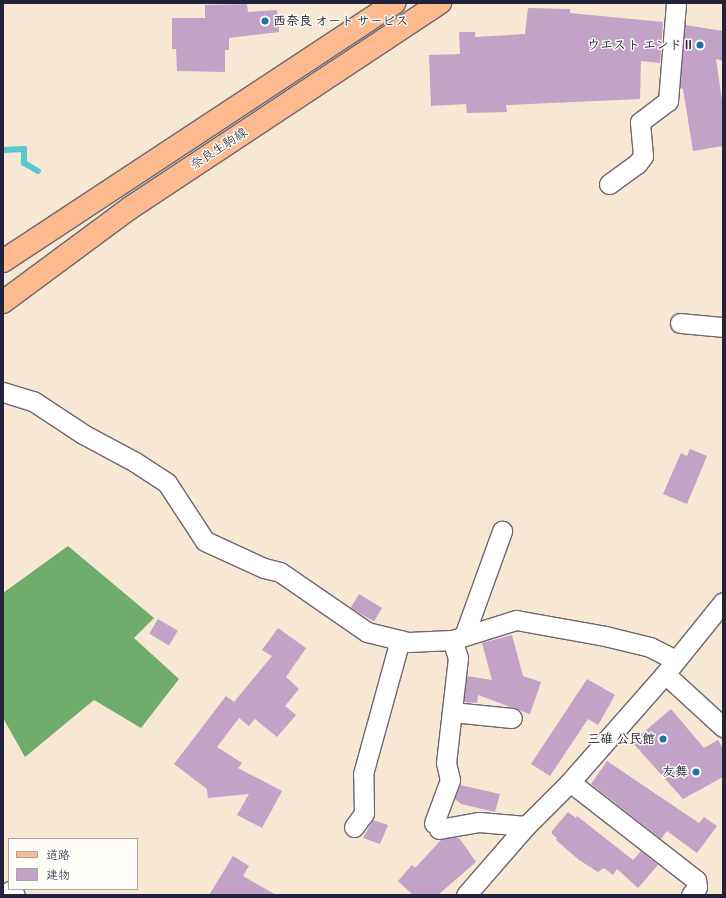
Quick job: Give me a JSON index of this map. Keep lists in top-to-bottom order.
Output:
{
  "streets": {
    "main road": ["奈良生駒線"]
  },
  "places": [
    "西奈良 オート サービス",
    "ウエスト エンド II",
    "三碓 公民館",
    "友舞"
  ],
  "legend": ["道路", "建物"]
}
